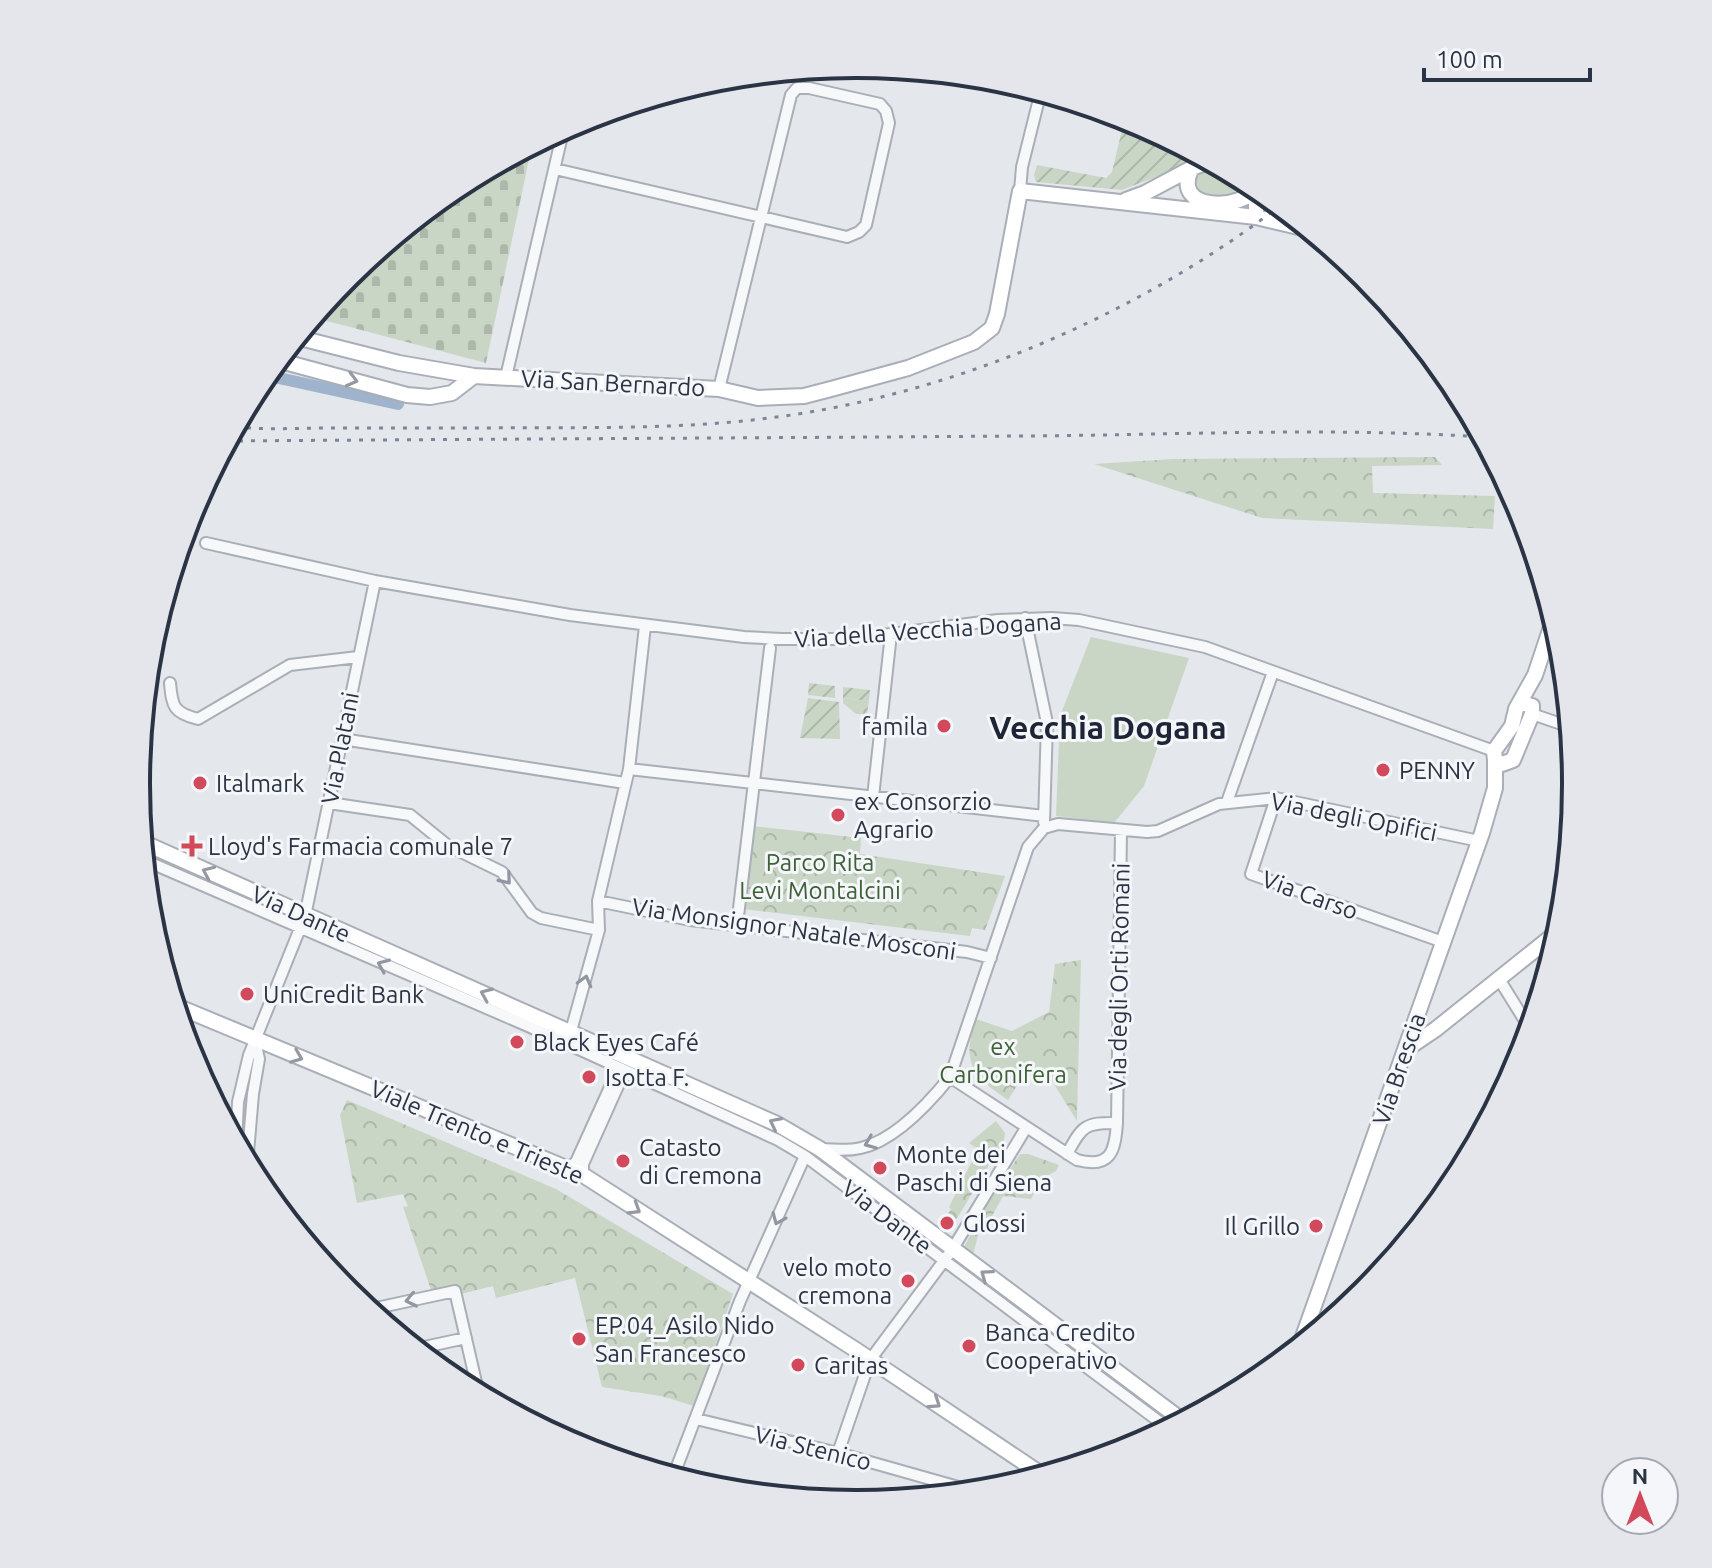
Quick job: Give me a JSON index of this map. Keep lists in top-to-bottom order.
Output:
{
  "streets": {
    "main road": [
      "Via San Bernardo",
      "Via Dante",
      "Via Brescia",
      "Viale Trento e Trieste"
    ],
    "street": [
      "Via della Vecchia Dogana",
      "Via Platani",
      "Via degli Opifici",
      "Via Carso",
      "Via Monsignor Natale Mosconi",
      "Via degli Orti Romani",
      "Via Stenico"
    ]
  },
  "crossings": [
    ["Via della Vecchia Dogana", "Via Platani"],
    ["Via della Vecchia Dogana", "Via Monsignor Natale Mosconi"],
    ["Via della Vecchia Dogana", "Via Brescia"],
    ["Via Platani", "Via Dante"],
    ["Via Platani", "Viale Trento e Trieste"],
    ["Via degli Opifici", "Via Carso"],
    ["Via degli Opifici", "Via Monsignor Natale Mosconi"],
    ["Via degli Opifici", "Via degli Orti Romani"],
    ["Via degli Opifici", "Via Brescia"],
    ["Via Carso", "Via Brescia"],
    ["Via Dante", "Via Monsignor Natale Mosconi"]
  ],
  "one_way": ["Viale Trento e Trieste"],
  "districts": ["Vecchia Dogana"],
  "parks": ["Parco Rita Levi Montalcini", "ex Carbonifera"],
  "places": {
    "other": [
      "famila",
      "PENNY",
      "Italmark",
      "ex Consorzio Agrario",
      "UniCredit Bank",
      "Black Eyes Café",
      "Isotta F.",
      "Catasto di Cremona",
      "Monte dei Paschi di Siena",
      "Glossi",
      "Il Grillo",
      "velo moto cremona",
      "EP.04_Asilo Nido San Francesco",
      "Banca Credito Cooperativo",
      "Caritas"
    ],
    "health": ["Lloyd's Farmacia comunale 7"]
  },
  "scale_bar": "100 m",
  "north": "top"
}
